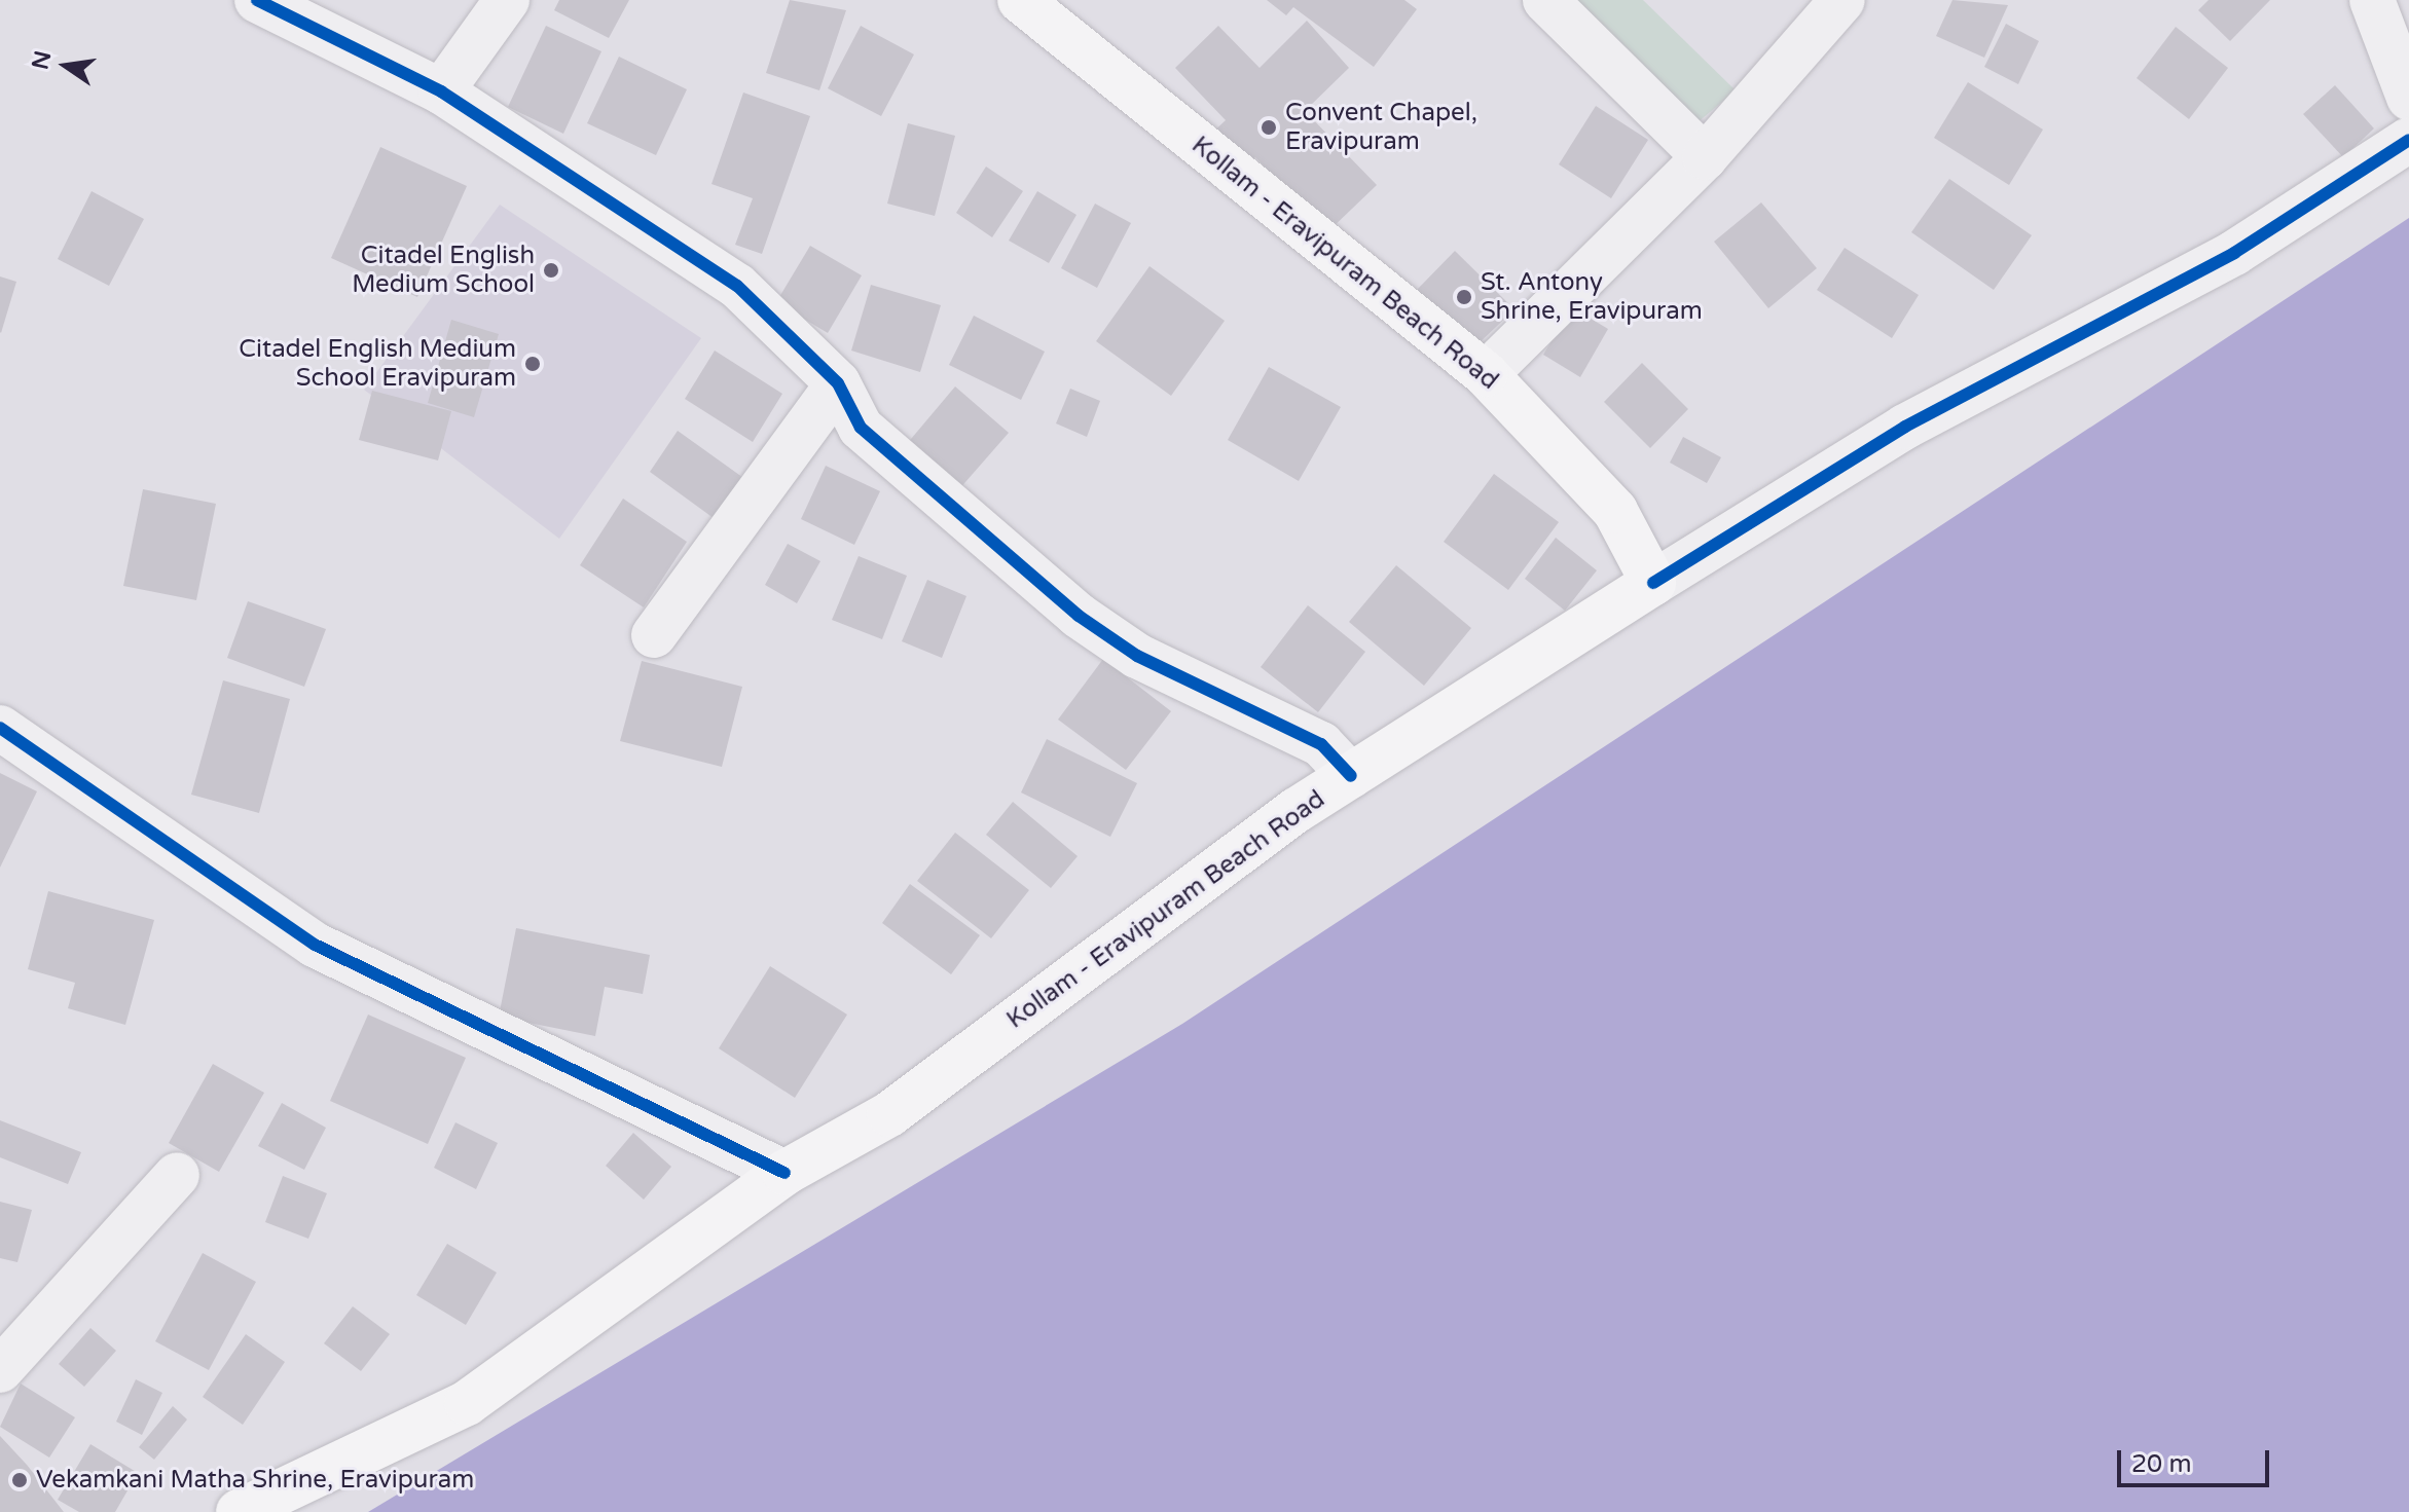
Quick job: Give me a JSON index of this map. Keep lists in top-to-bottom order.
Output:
{
  "streets": {
    "main road": ["Kollam - Eravipuram Beach Road"]
  },
  "places": [
    "Convent Chapel, Eravipuram",
    "Citadel English Medium School",
    "St. Antony Shrine, Eravipuram",
    "Citadel English Medium School Eravipuram",
    "Vekamkani Matha Shrine, Eravipuram"
  ],
  "scale_bar": "20 m",
  "north": "left"
}
